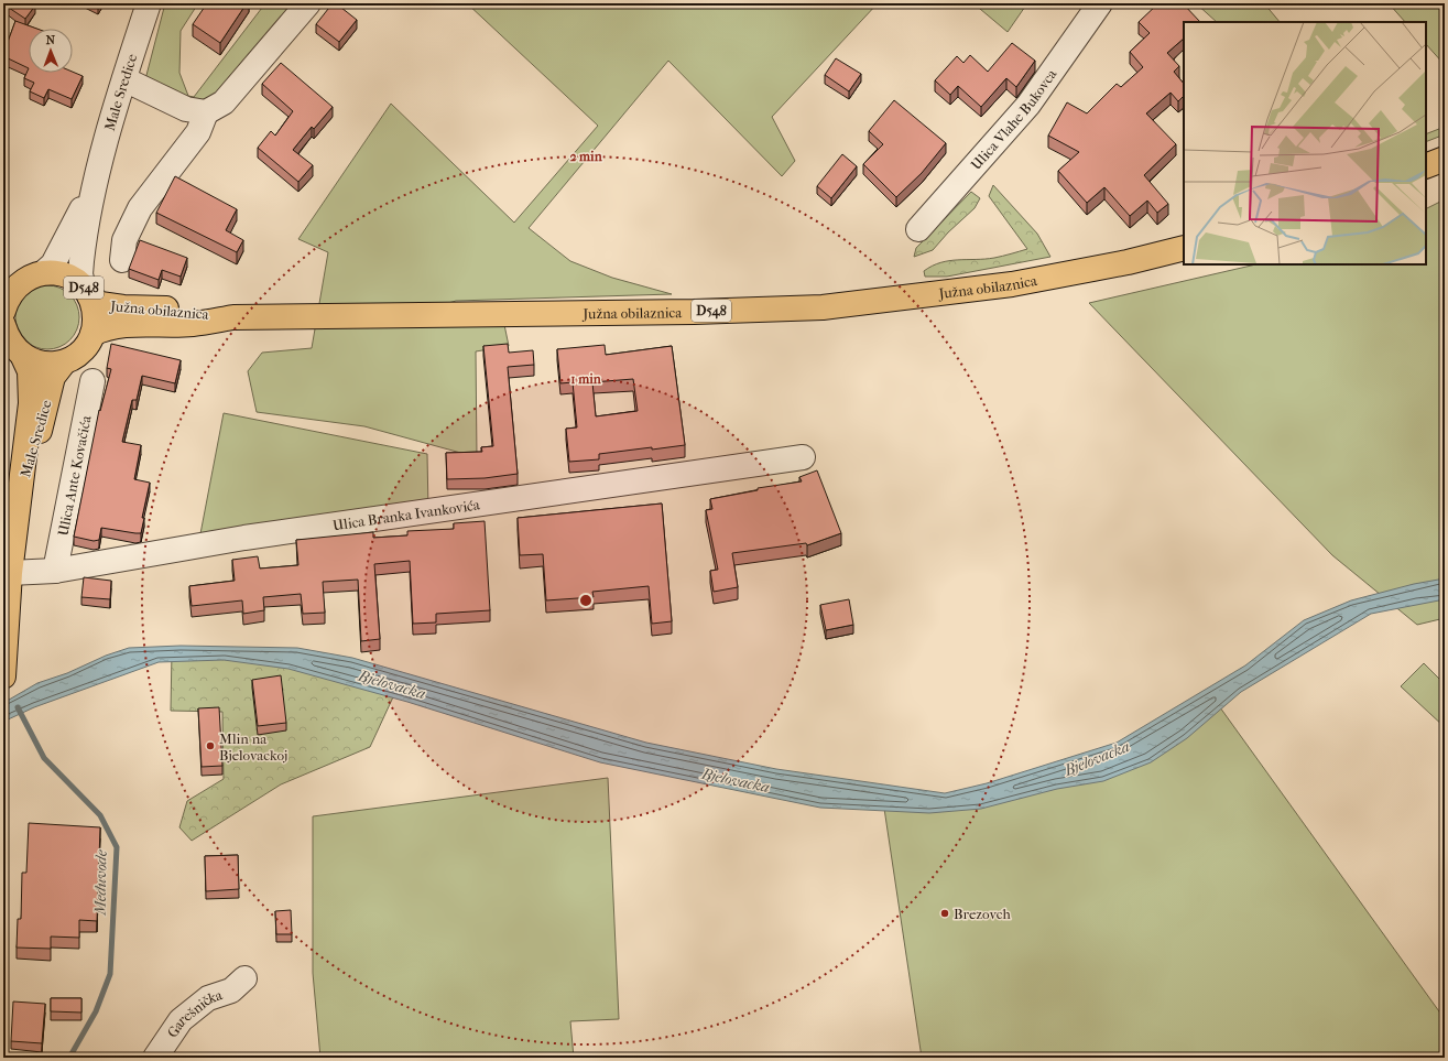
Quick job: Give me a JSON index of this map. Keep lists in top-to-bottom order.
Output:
{
  "streets": {
    "main road": ["Male Sredice", "D548", "Južna obilaznica"],
    "street": [
      "Ulica Vlahe Bukovca",
      "Ulica Ante Kovačića",
      "Ulica Branka Ivankovića",
      "Garešnička"
    ]
  },
  "crossings": [
    ["Male Sredice", "D548"],
    ["Male Sredice", "Južna obilaznica"],
    ["Male Sredice", "Ulica Branka Ivankovića"],
    ["D548", "Južna obilaznica"],
    ["Ulica Ante Kovačića", "Ulica Branka Ivankovića"]
  ],
  "water": ["Bjelovacka", "Međuvode"],
  "places": ["Mlin na Bjelovackoj", "Brezovch"],
  "north": "top",
  "rings": ["2 min", "1 min"]
}
